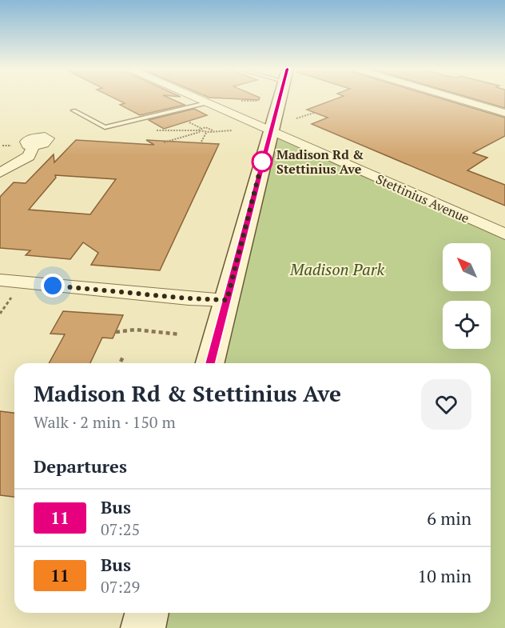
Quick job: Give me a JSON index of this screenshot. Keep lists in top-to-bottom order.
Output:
{
  "streets": {
    "street": ["Stettinius Avenue"]
  },
  "parks": ["Madison Park"],
  "places": ["Madison Rd & Stettinius Ave"],
  "lines": ["bus line 11"],
  "north": "top left",
  "page": {
    "heading": [
      ["Madison Rd & Stettinius Ave", "Walk · 2 min · 150 m"],
      "Departures"
    ],
    "list": [
      {
        "mark": "11",
        "name": "Bus",
        "note": "07:25",
        "value": "6 min"
      },
      {
        "mark": "11",
        "name": "Bus",
        "note": "07:29",
        "value": "10 min"
      }
    ]
  }
}
